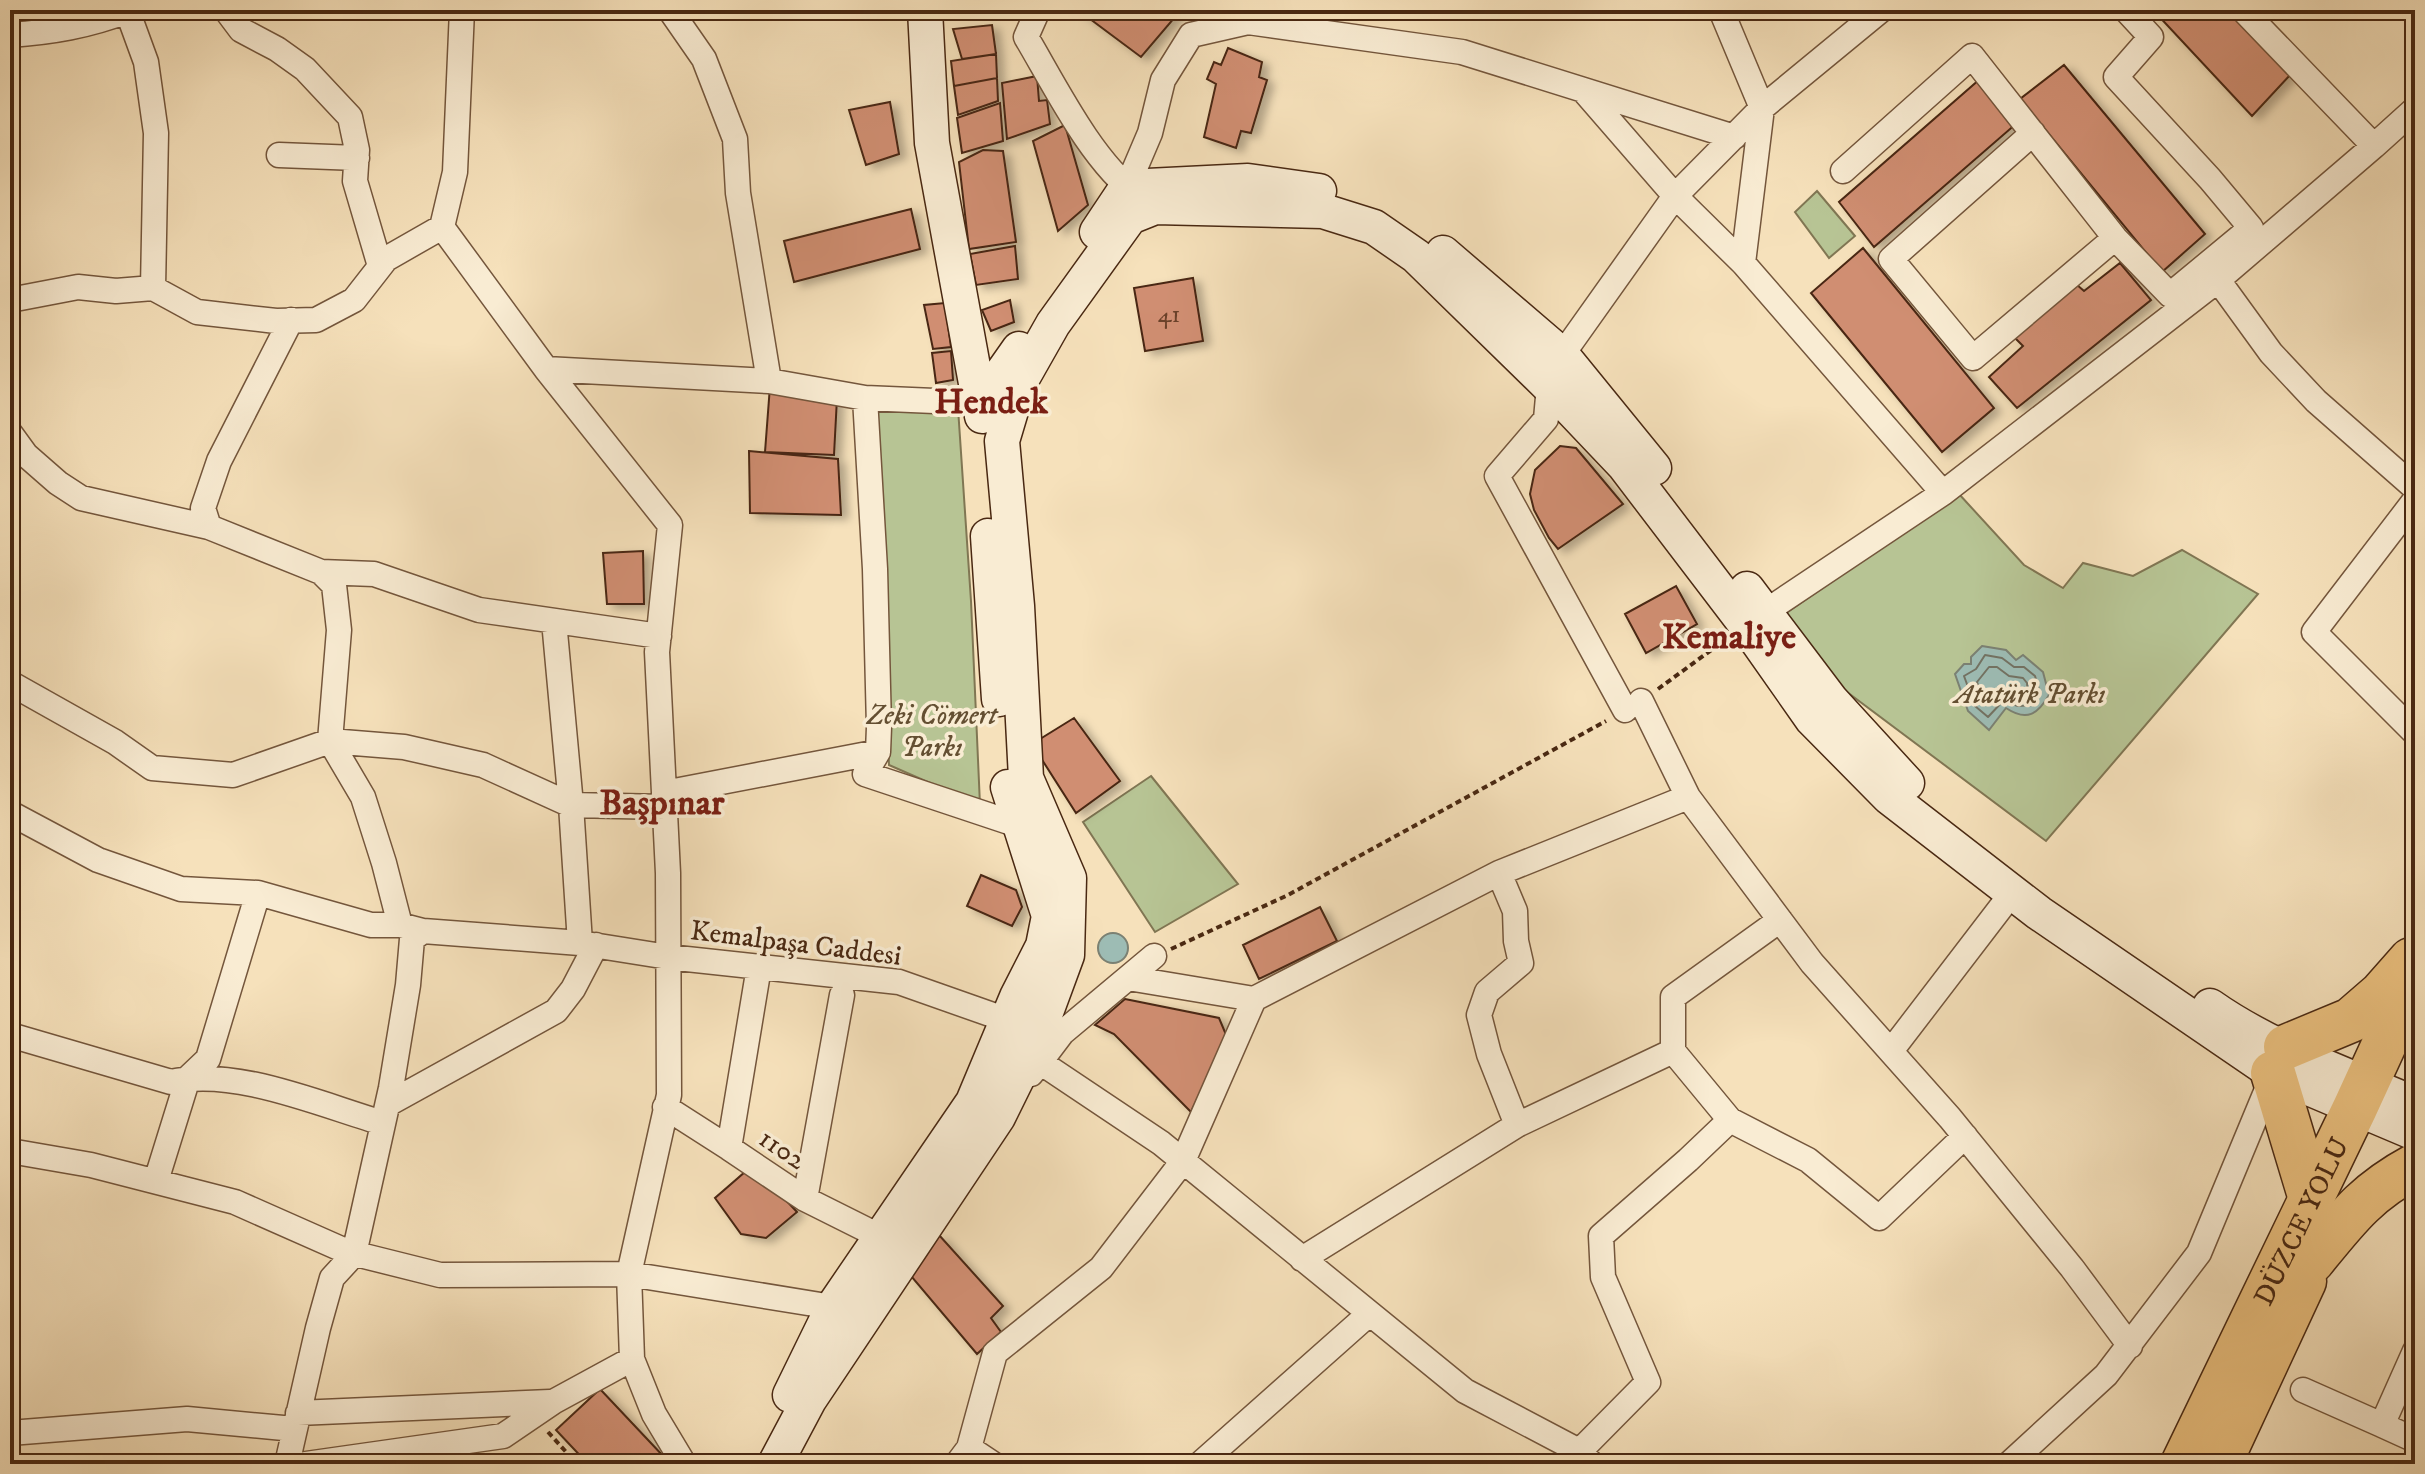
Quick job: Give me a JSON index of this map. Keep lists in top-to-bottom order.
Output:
{
  "streets": {
    "highway": ["DÜZCE YOLU"],
    "street": ["Kemalpaşa Caddesi", "1102"]
  },
  "crossings": [
    ["Kemalpaşa Caddesi", "1102"]
  ],
  "districts": ["Hendek", "Kemaliye", "Başpınar"],
  "parks": ["Atatürk Parkı", "Zeki Cömert Parkı"],
  "house_numbers": ["41"]
}
